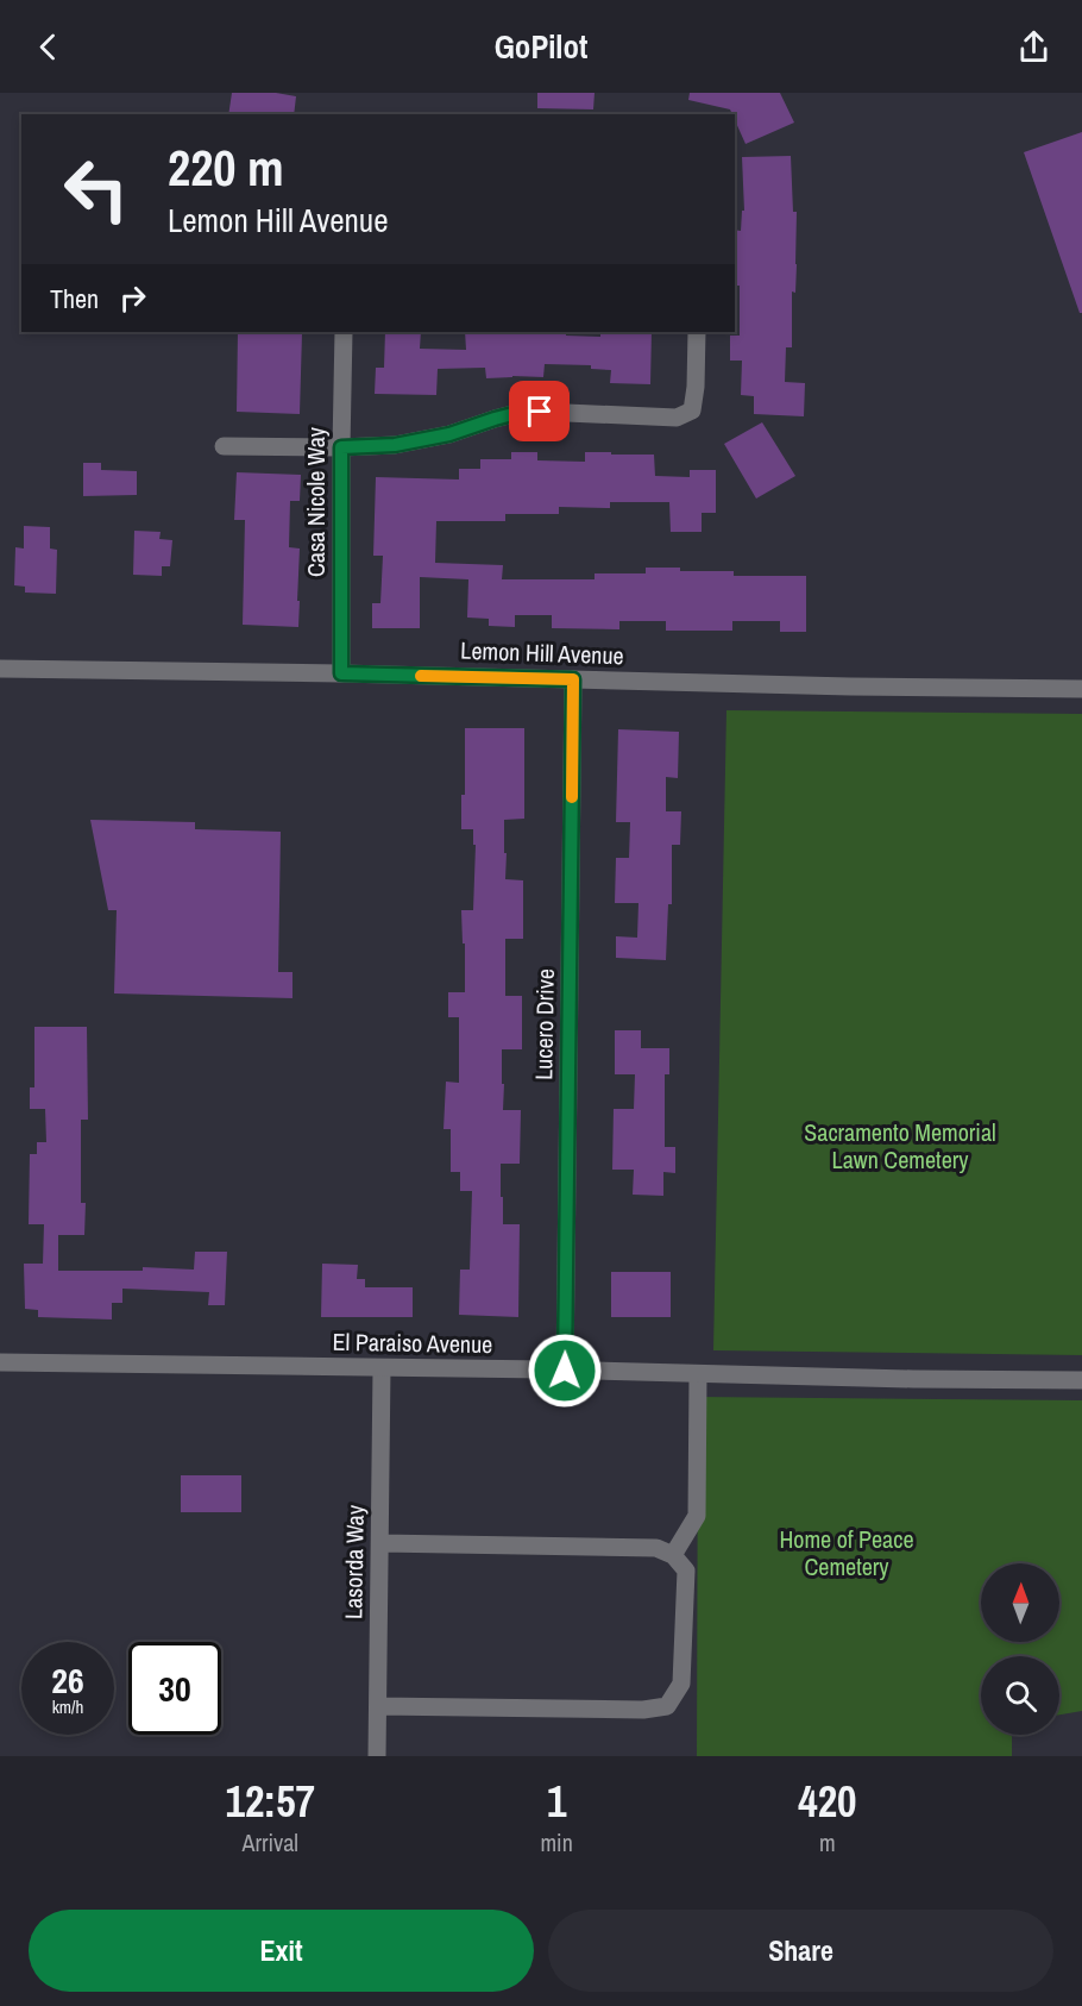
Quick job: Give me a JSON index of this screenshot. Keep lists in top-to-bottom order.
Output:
{
  "streets": {
    "street": [
      "Casa Nicole Way",
      "Lemon Hill Avenue",
      "Lucero Drive",
      "El Paraiso Avenue",
      "Lasorda Way"
    ]
  },
  "crossings": [
    ["Casa Nicole Way", "Lemon Hill Avenue"],
    ["Lemon Hill Avenue", "Lucero Drive"],
    ["Lucero Drive", "El Paraiso Avenue"],
    ["El Paraiso Avenue", "Lasorda Way"]
  ],
  "parks": ["Sacramento Memorial Lawn Cemetery", "Home of Peace Cemetery"],
  "north": "top",
  "page": {
    "header": "GoPilot",
    "turn": ["220 m", "Lemon Hill Avenue"],
    "then": "Then",
    "speed": "26 km/h",
    "limit": "30",
    "eta": [
      "12:57",
      "Arrival",
      "1",
      "min",
      "420",
      "m"
    ],
    "buttons": ["Exit", "Share"]
  }
}
